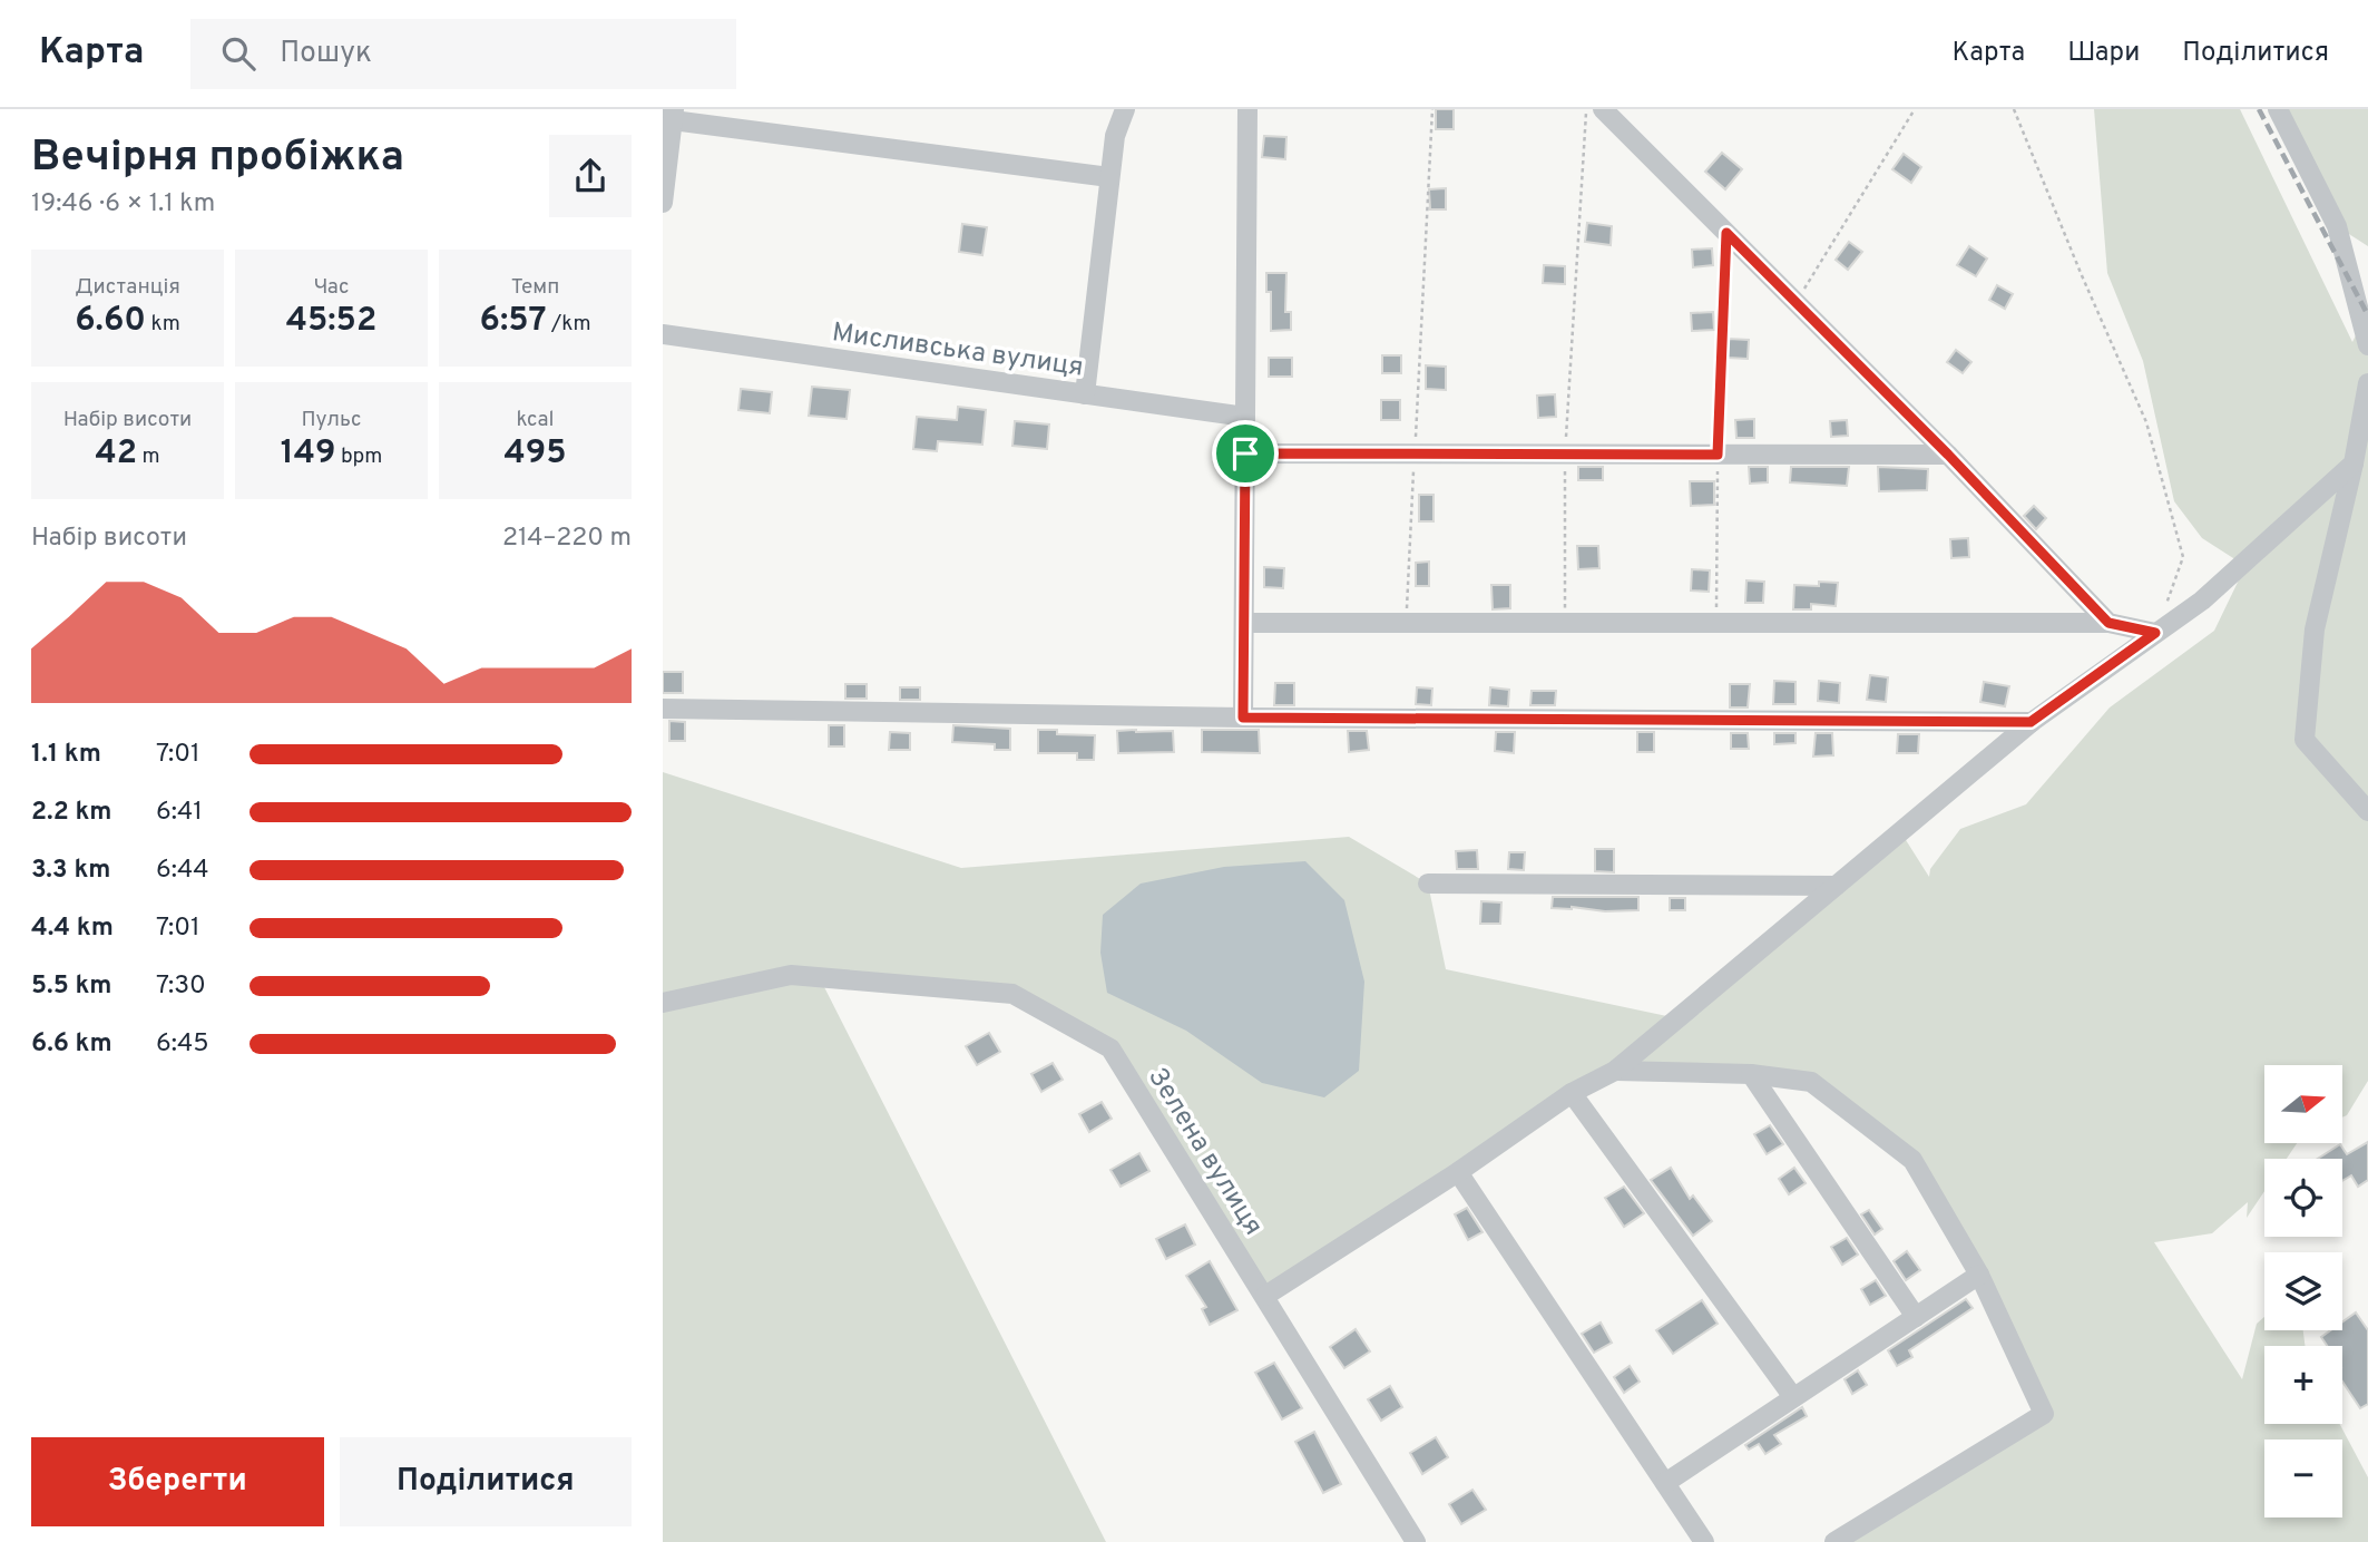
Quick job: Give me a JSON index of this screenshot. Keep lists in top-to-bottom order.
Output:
{
  "streets": {
    "street": ["Мисливська вулиця", "Зелена вулиця"]
  },
  "north": "right",
  "page": {
    "header": "Карта",
    "search": "Пошук",
    "nav": ["Карта", "Шари", "Поділитися"],
    "heading": ["Вечірня пробіжка", "19:46 · 6 × 1.1 km"],
    "stats": [
      ["Дистанція", "6.60 km"],
      ["Час", "45:52"],
      ["Темп", "6:57 /km"],
      ["Набір висоти", "42 m"],
      ["Пульс", "149 bpm"],
      ["kcal", "495"]
    ],
    "chart": ["Набір висоти", "214–220 m"],
    "list": [
      {
        "name": "1.1 km",
        "note": "7:01"
      },
      {
        "name": "2.2 km",
        "note": "6:41"
      },
      {
        "name": "3.3 km",
        "note": "6:44"
      },
      {
        "name": "4.4 km",
        "note": "7:01"
      },
      {
        "name": "5.5 km",
        "note": "7:30"
      },
      {
        "name": "6.6 km",
        "note": "6:45"
      }
    ],
    "map_buttons": ["+", "−"],
    "buttons": ["Зберегти", "Поділитися"]
  }
}
